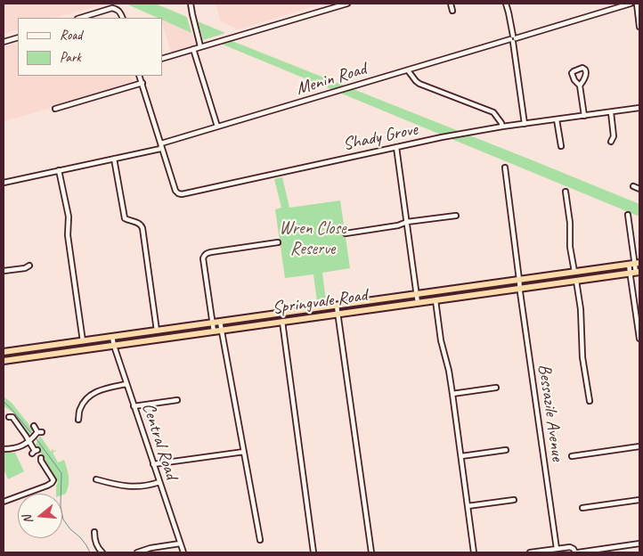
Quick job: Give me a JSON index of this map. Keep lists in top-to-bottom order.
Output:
{
  "streets": {
    "highway": ["Springvale Road"],
    "street": [
      "Menin Road",
      "Shady Grove",
      "Bessazile Avenue",
      "Central Road"
    ]
  },
  "crossings": [
    ["Menin Road", "Shady Grove"],
    ["Springvale Road", "Bessazile Avenue"],
    ["Springvale Road", "Central Road"]
  ],
  "parks": ["Wren Close Reserve"],
  "legend": ["Road", "Park"],
  "north": "left"
}
